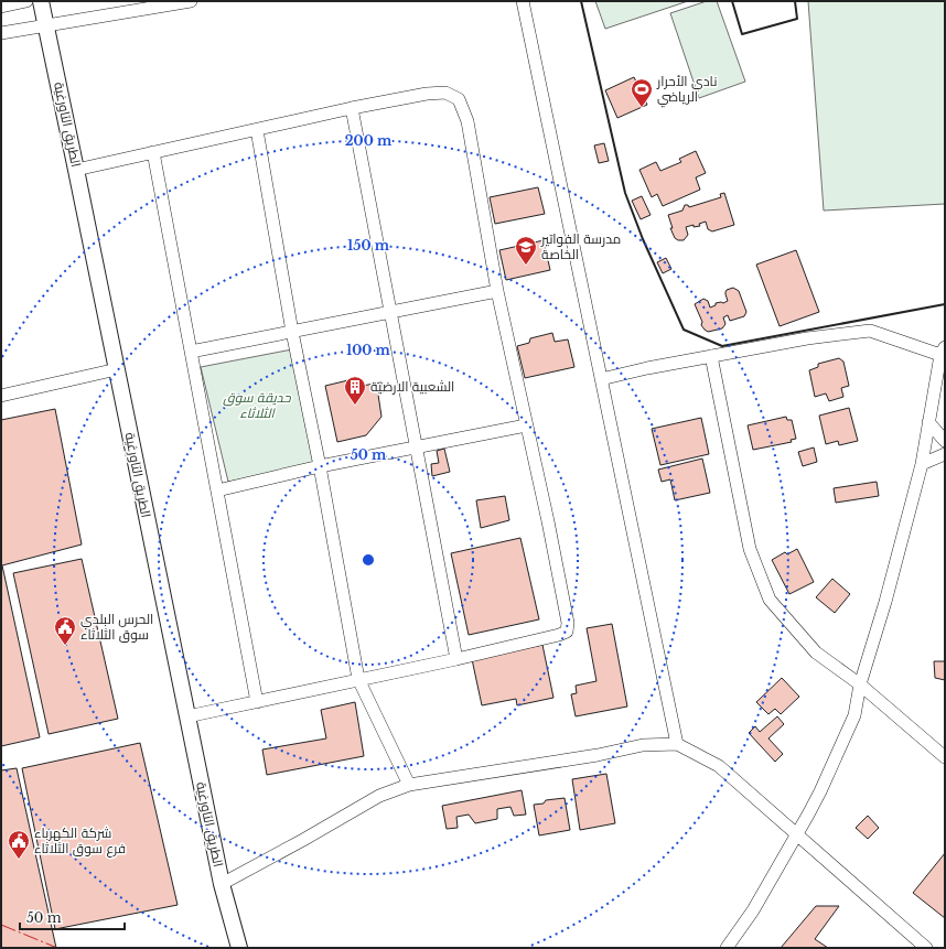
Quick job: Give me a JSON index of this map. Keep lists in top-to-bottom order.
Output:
{
  "streets": {
    "street": ["الطريق التاورغية"]
  },
  "parks": ["حديقة سوق الثلاثاء"],
  "places": {
    "sports": ["نادي الأحرار الرياضي"],
    "school or university": ["مدرسة الفواتير الخاصة"],
    "building": ["الشعبية الارضية"],
    "public building": ["الحرس البلدي سوق الثلاثاء", "شركة الكهرباء فرع سوق الثلاثاء"]
  },
  "scale_bar": "50 m",
  "rings": [
    "200 m",
    "150 m",
    "100 m",
    "50 m"
  ]
}
